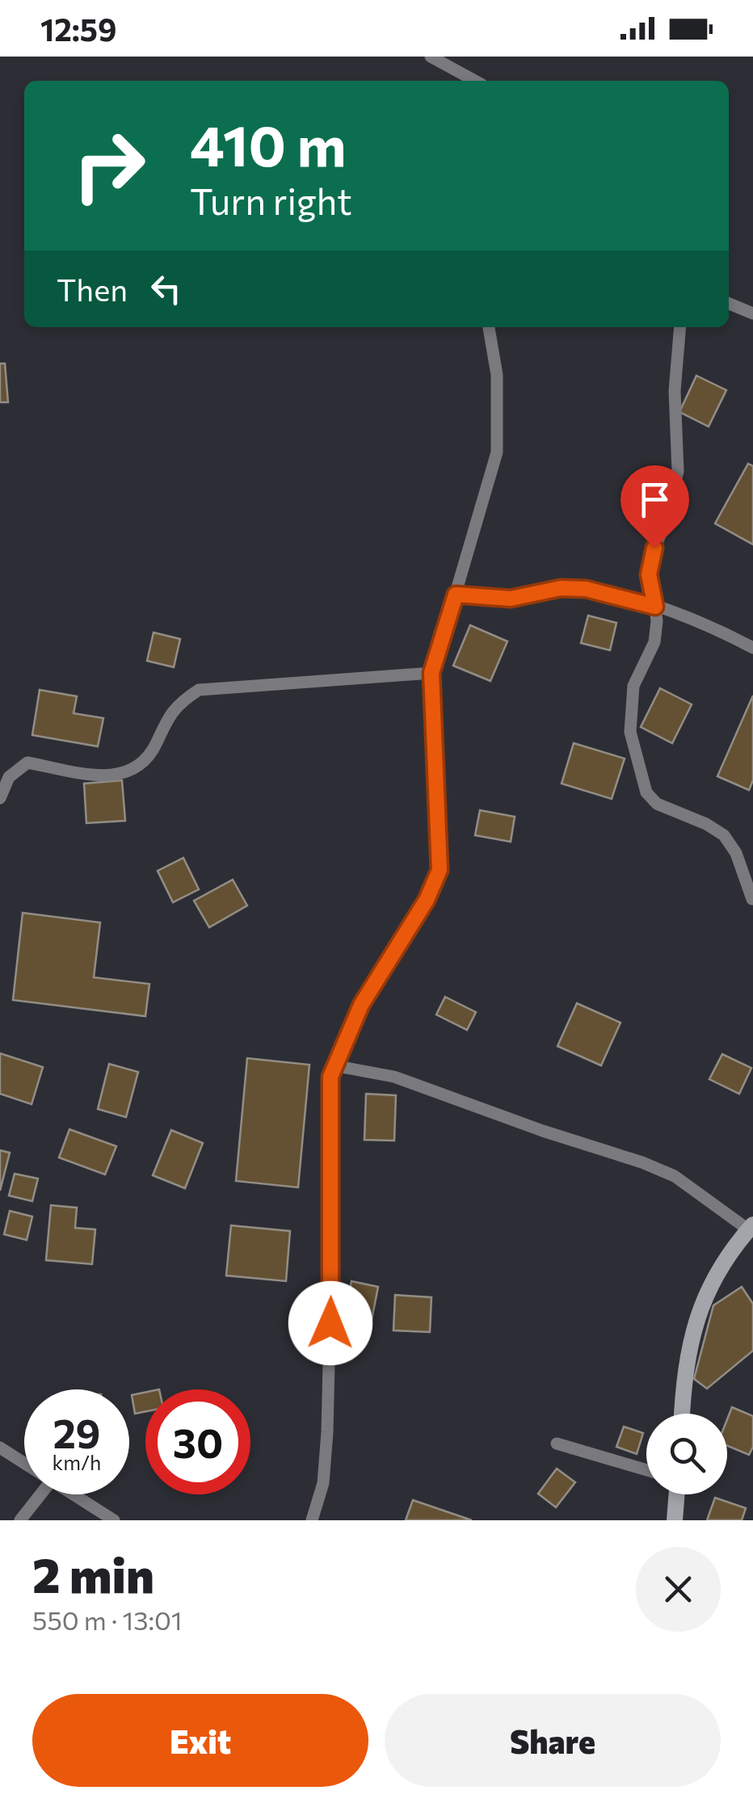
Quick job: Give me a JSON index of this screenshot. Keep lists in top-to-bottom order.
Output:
{
  "page": {
    "status": "12:59",
    "turn": ["410 m", "Turn right"],
    "then": "Then",
    "speed": "29 km/h",
    "limit": "30",
    "heading": ["2 min", "550 m · 13:01"],
    "buttons": ["Exit", "Share"]
  }
}
